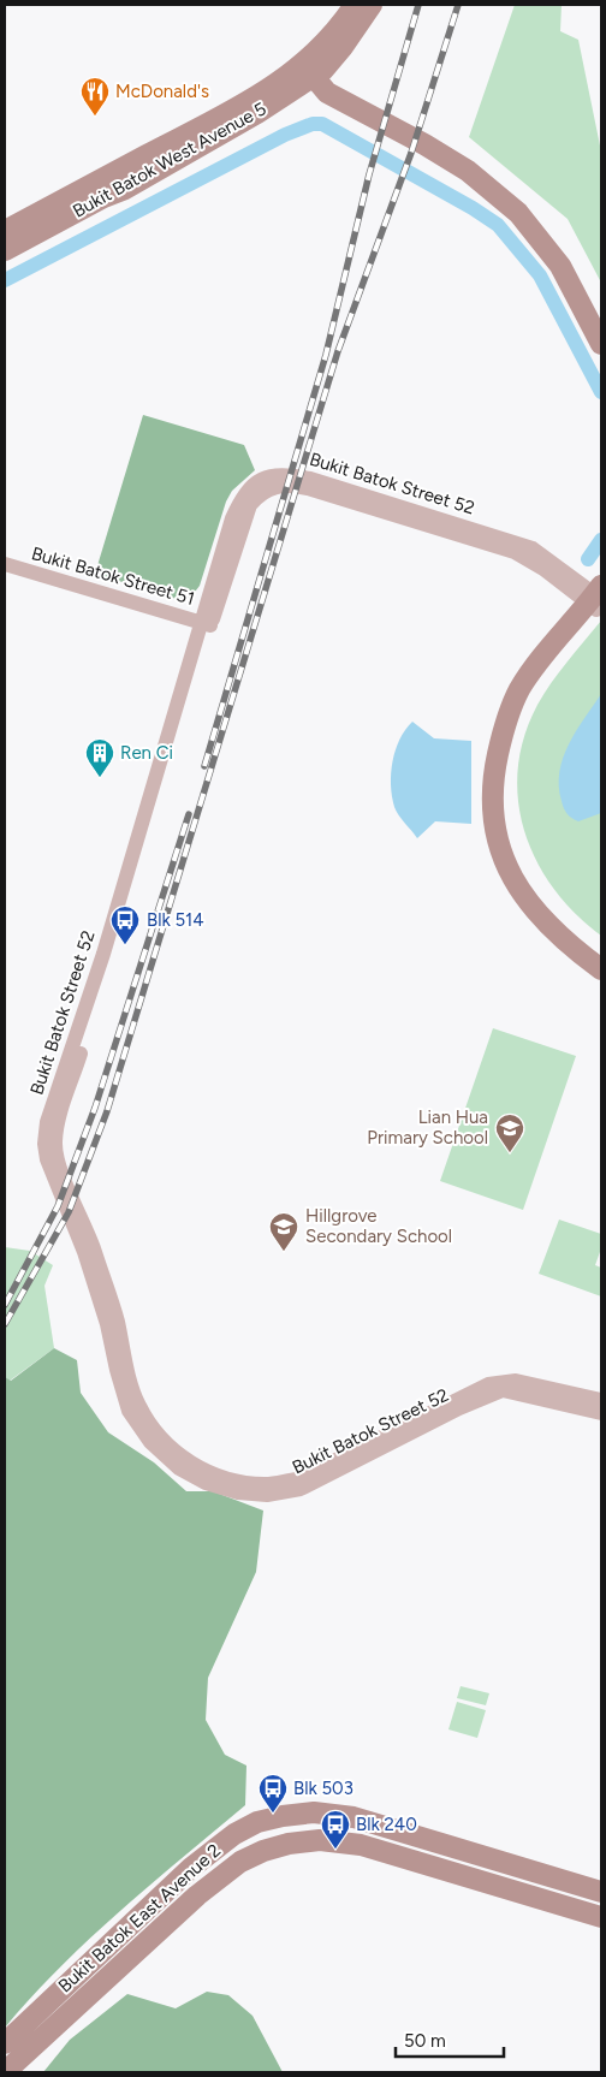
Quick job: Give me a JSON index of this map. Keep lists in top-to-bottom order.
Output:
{
  "streets": {
    "street": [
      "Bukit Batok West Avenue 5",
      "Bukit Batok Street 52",
      "Bukit Batok Street 51",
      "Bukit Batok East Avenue 2"
    ]
  },
  "crossings": [
    ["Bukit Batok Street 52", "Bukit Batok Street 51"]
  ],
  "places": {
    "restaurant": ["McDonald's"],
    "building": ["Ren Ci"],
    "bus stop": ["Blk 514", "Blk 503", "Blk 240"],
    "school or university": ["Lian Hua Primary School", "Hillgrove Secondary School"]
  },
  "scale_bar": "50 m"
}
